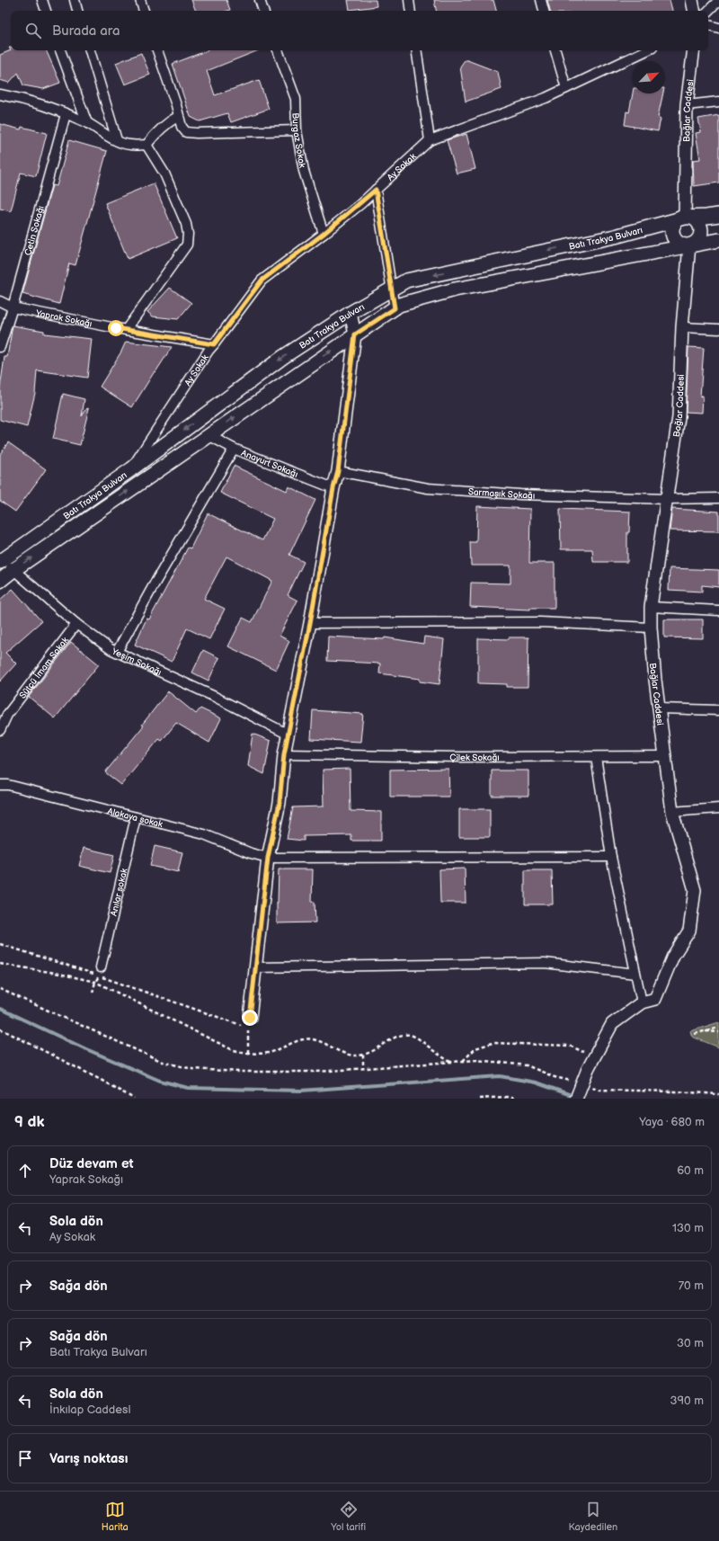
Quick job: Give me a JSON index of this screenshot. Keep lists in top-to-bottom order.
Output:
{
  "streets": {
    "main road": ["Batı Trakya Bulvarı"],
    "street": [
      "Bağlar Caddesi",
      "Burgaz Sokak",
      "Ay Sokak",
      "Çetin Sokağı",
      "Yaprak Sokağı",
      "Anayurt Sokağı",
      "Sarmaşık Sokağı",
      "Yeşim Sokağı",
      "Sütçü İmam Sokak",
      "Çilek Sokağı",
      "Alakaya sokak",
      "Anılar sokak"
    ]
  },
  "crossings": [
    ["Bağlar Caddesi", "Batı Trakya Bulvarı"],
    ["Bağlar Caddesi", "Sarmaşık Sokağı"],
    ["Bağlar Caddesi", "Çilek Sokağı"],
    ["Burgaz Sokak", "Ay Sokak"],
    ["Ay Sokak", "Batı Trakya Bulvarı"],
    ["Ay Sokak", "Yaprak Sokağı"],
    ["Çetin Sokağı", "Yaprak Sokağı"],
    ["Batı Trakya Bulvarı", "Anayurt Sokağı"],
    ["Batı Trakya Bulvarı", "Yeşim Sokağı"],
    ["Yeşim Sokağı", "Sütçü İmam Sokak"],
    ["Alakaya sokak", "Anılar sokak"]
  ],
  "north": "top right",
  "page": {
    "search": "Burada ara",
    "heading": ["9 dk", "Yaya · 680 m"],
    "list": [
      ["Düz devam et", "Yaprak Sokağı", "60 m"],
      ["Sola dön", "Ay Sokak", "130 m"],
      ["Sağa dön", "70 m"],
      ["Sağa dön", "Batı Trakya Bulvarı", "30 m"],
      ["Sola dön", "İnkılap Caddesi", "390 m"],
      "Varış noktası"
    ],
    "nav": ["Harita", "Yol tarifi", "Kaydedilen"]
  }
}
